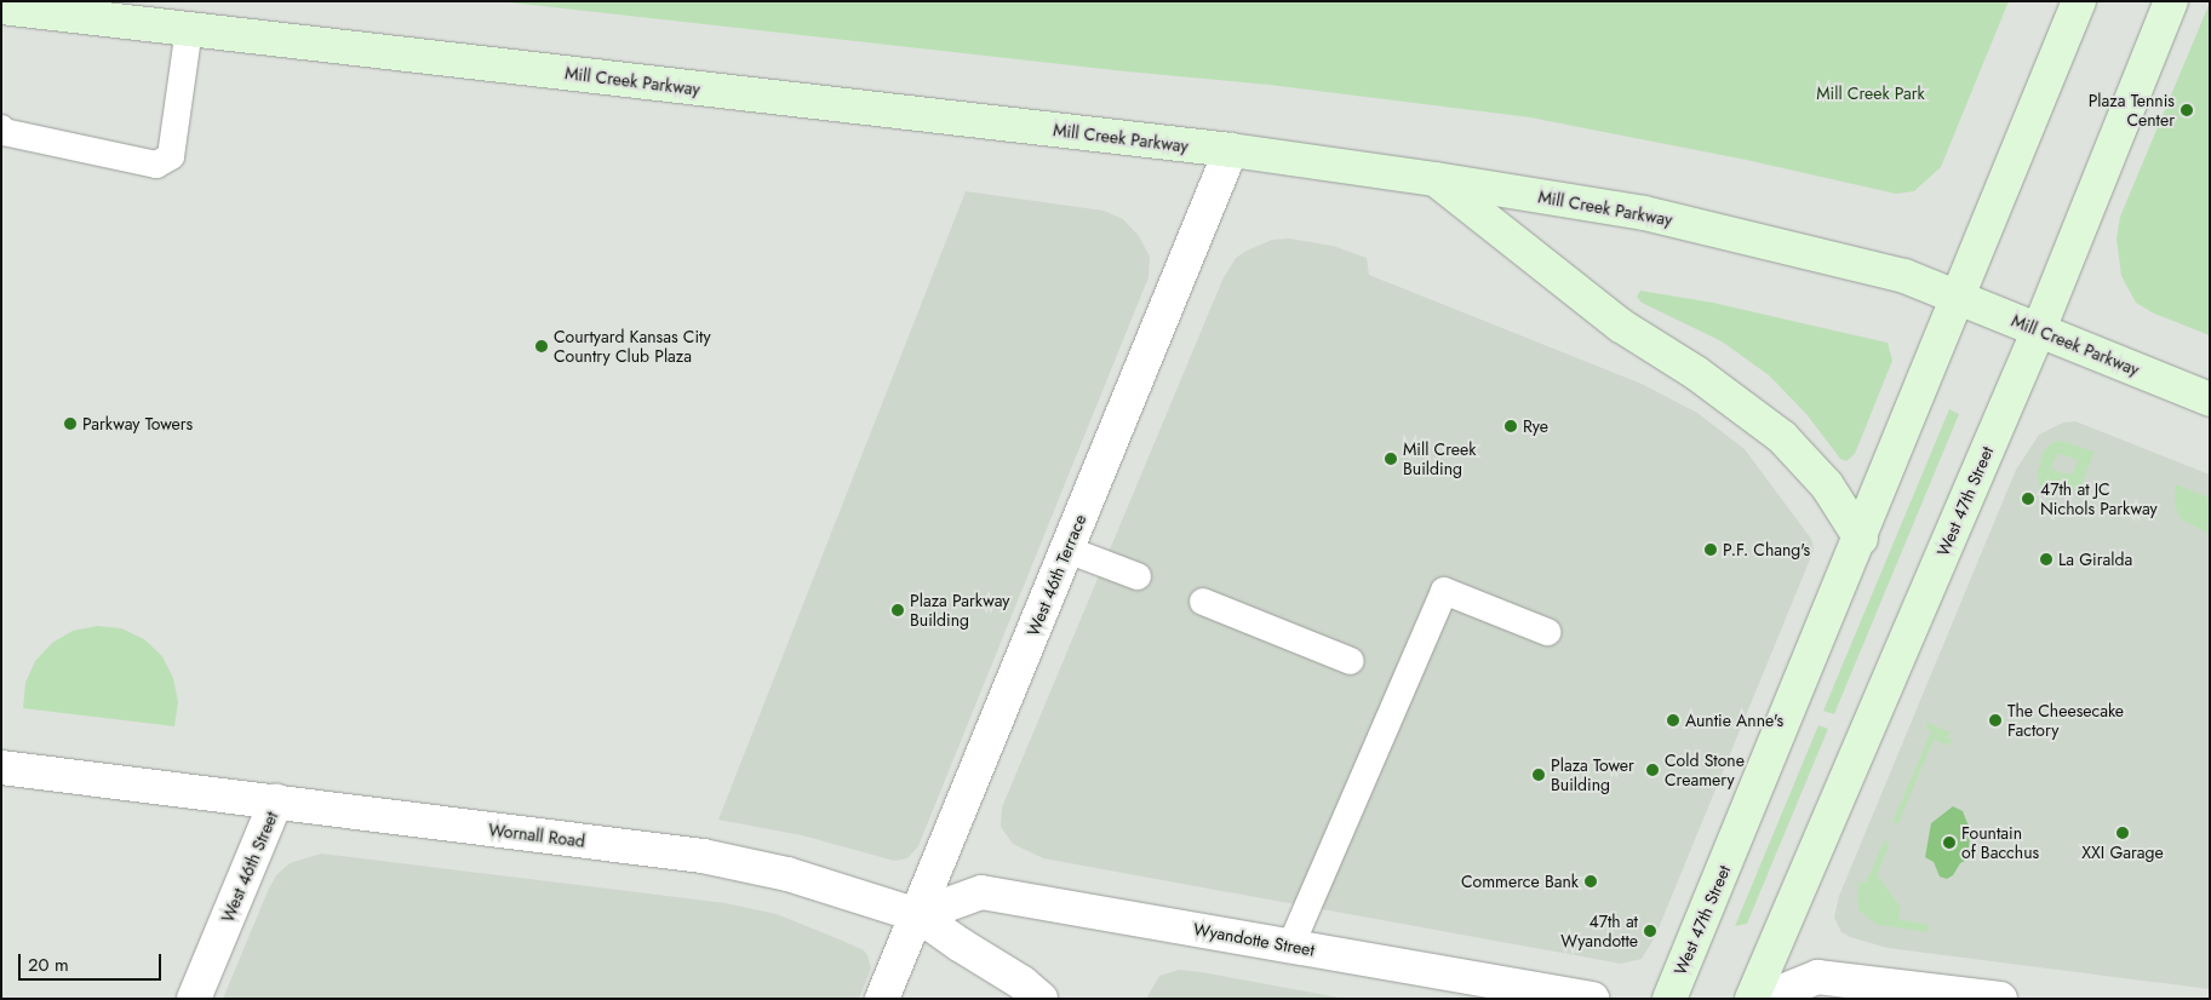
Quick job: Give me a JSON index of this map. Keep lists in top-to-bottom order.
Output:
{
  "streets": {
    "main road": ["Mill Creek Parkway", "West 47th Street"],
    "street": [
      "West 46th Terrace",
      "Wornall Road",
      "West 46th Street",
      "Wyandotte Street"
    ]
  },
  "crossings": [
    ["Mill Creek Parkway", "West 47th Street"],
    ["Mill Creek Parkway", "West 46th Terrace"],
    ["West 46th Terrace", "Wornall Road"],
    ["West 46th Terrace", "Wyandotte Street"],
    ["Wornall Road", "West 46th Street"],
    ["Wornall Road", "Wyandotte Street"]
  ],
  "parks": ["Mill Creek Park"],
  "places": [
    "Plaza Tennis Center",
    "Courtyard Kansas City Country Club Plaza",
    "Parkway Towers",
    "Rye",
    "Mill Creek Building",
    "47th at JC Nichols Parkway",
    "P.F. Chang's",
    "La Giralda",
    "Plaza Parkway Building",
    "Auntie Anne's",
    "The Cheesecake Factory",
    "Cold Stone Creamery",
    "Plaza Tower Building",
    "XXI Garage",
    "Fountain of Bacchus",
    "Commerce Bank",
    "47th at Wyandotte"
  ],
  "scale_bar": "20 m"
}
